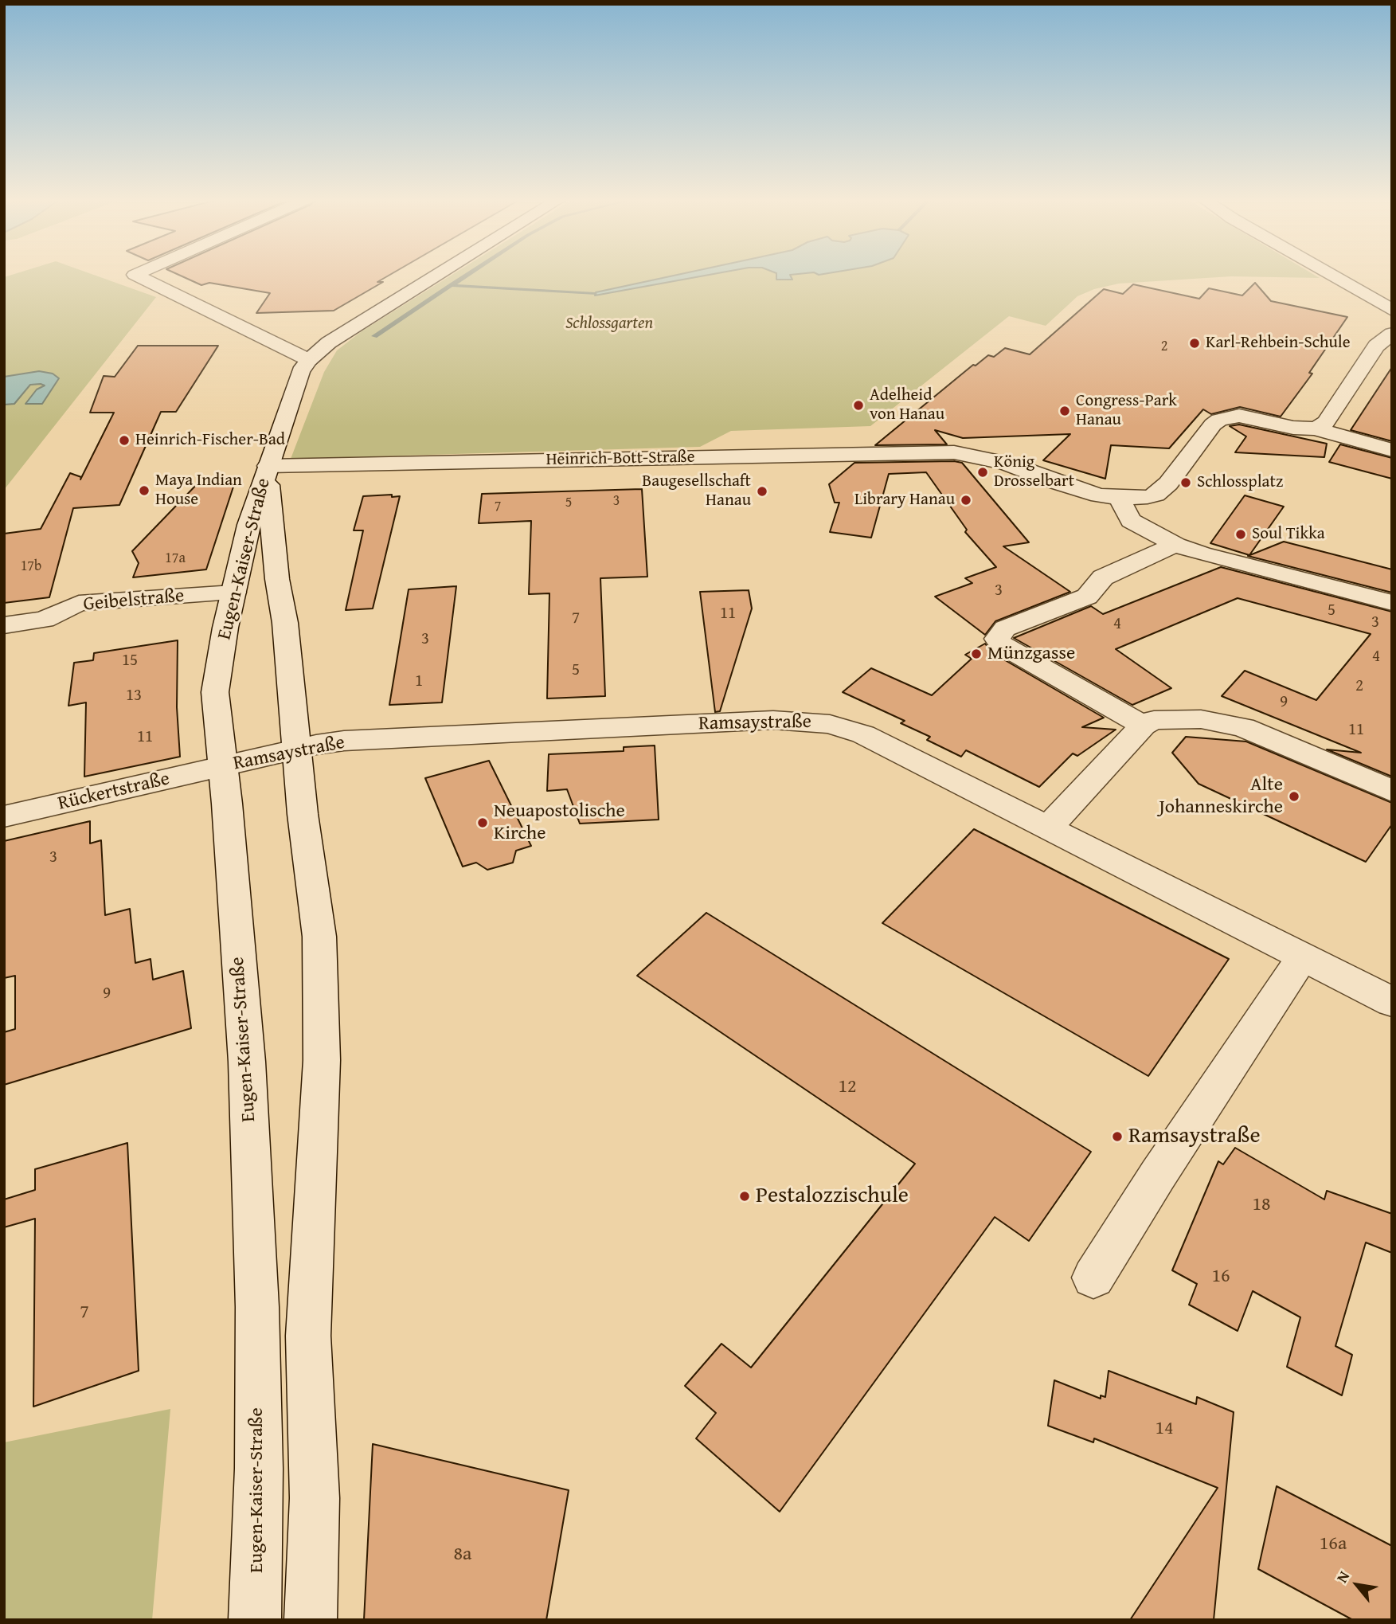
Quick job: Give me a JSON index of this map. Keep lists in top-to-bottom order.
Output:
{
  "streets": {
    "street": [
      "Heinrich-Bott-Straße",
      "Eugen-Kaiser-Straße",
      "Geibelstraße",
      "Ramsaystraße",
      "Rückertstraße"
    ]
  },
  "crossings": [
    ["Heinrich-Bott-Straße", "Eugen-Kaiser-Straße"],
    ["Eugen-Kaiser-Straße", "Geibelstraße"],
    ["Eugen-Kaiser-Straße", "Ramsaystraße"],
    ["Eugen-Kaiser-Straße", "Rückertstraße"],
    ["Ramsaystraße", "Rückertstraße"]
  ],
  "parks": ["Schlossgarten"],
  "places": [
    "Karl-Rehbein-Schule",
    "Adelheid von Hanau",
    "Congress-Park Hanau",
    "Heinrich-Fischer-Bad",
    "König Drosselbart",
    "Schlossplatz",
    "Maya Indian House",
    "Baugesellschaft Hanau",
    "Library Hanau",
    "Soul Tikka",
    "Münzgasse",
    "Alte Johanneskirche",
    "Neuapostolische Kirche",
    "Ramsaystraße",
    "Pestalozzischule"
  ],
  "house_numbers": [
    "2",
    "3",
    "5",
    "7",
    "17a",
    "17b",
    "3",
    "5",
    "11",
    "7",
    "3",
    "4",
    "3",
    "4",
    "15",
    "5",
    "1",
    "2",
    "13",
    "9",
    "11",
    "11",
    "3",
    "9",
    "12",
    "18",
    "16",
    "7",
    "14",
    "16a",
    "8a"
  ],
  "north": "top left"
}
